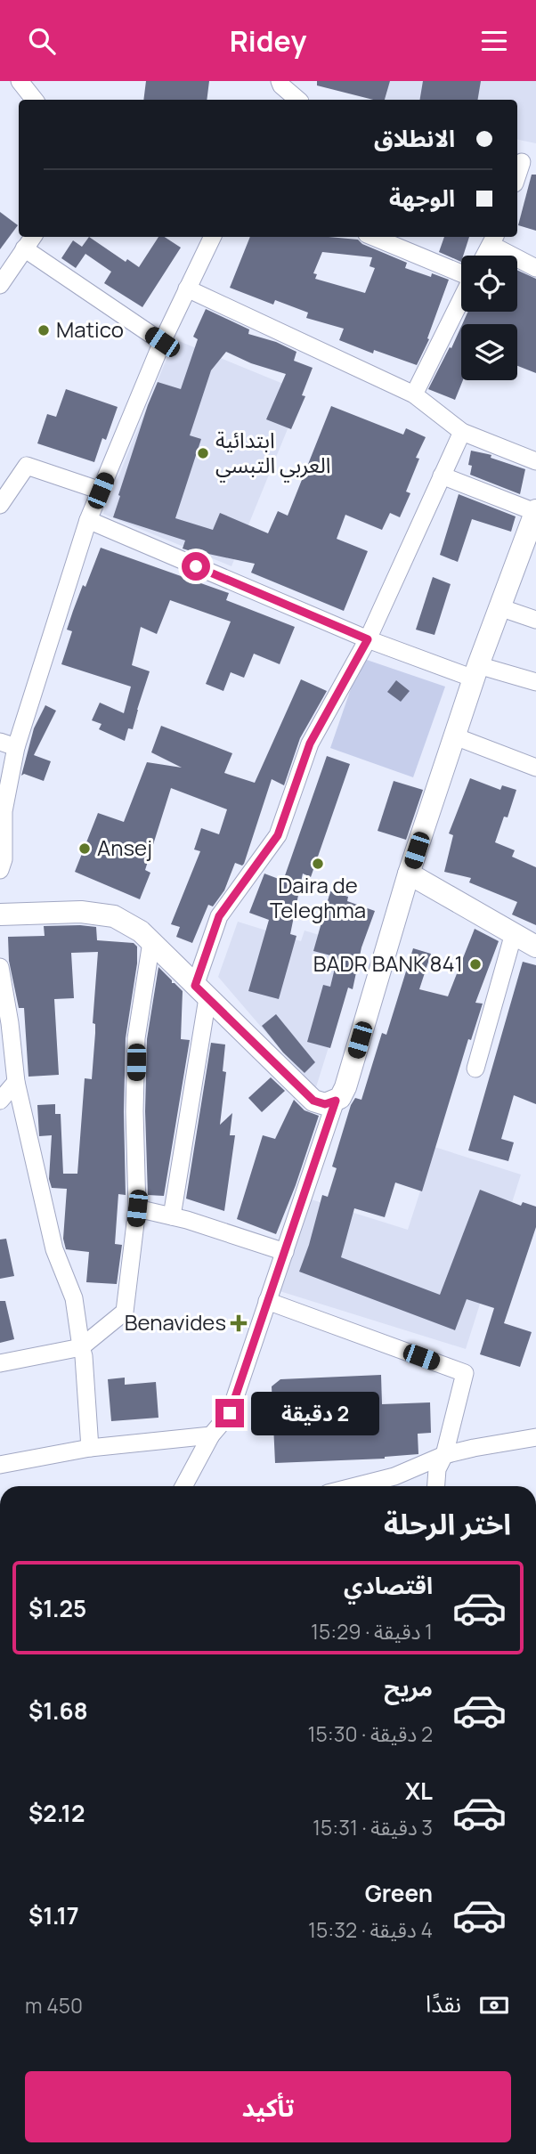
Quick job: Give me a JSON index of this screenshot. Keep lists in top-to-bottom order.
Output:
{
  "places": {
    "other": [
      "Matico",
      "ابتدائية العربي التبسي",
      "Ansej",
      "Daira de Teleghma",
      "BADR BANK 841"
    ],
    "health": ["Benavides"]
  },
  "page": {
    "header": "Ridey",
    "banner": ["الانطلاق", "الوجهة"],
    "bubble": "2 دقيقة",
    "heading": "اختر الرحلة",
    "list": [
      {
        "name": "اقتصادي",
        "note": "1 دقيقة · 15:29",
        "value": "$1.25"
      },
      {
        "name": "مريح",
        "note": "2 دقيقة · 15:30",
        "value": "$1.68"
      },
      {
        "name": "XL",
        "note": "3 دقيقة · 15:31",
        "value": "$2.12"
      },
      {
        "name": "Green",
        "note": "4 دقيقة · 15:32",
        "value": "$1.17"
      }
    ],
    "pay": ["نقدًا", "450 m"],
    "buttons": "تأكيد"
  }
}
